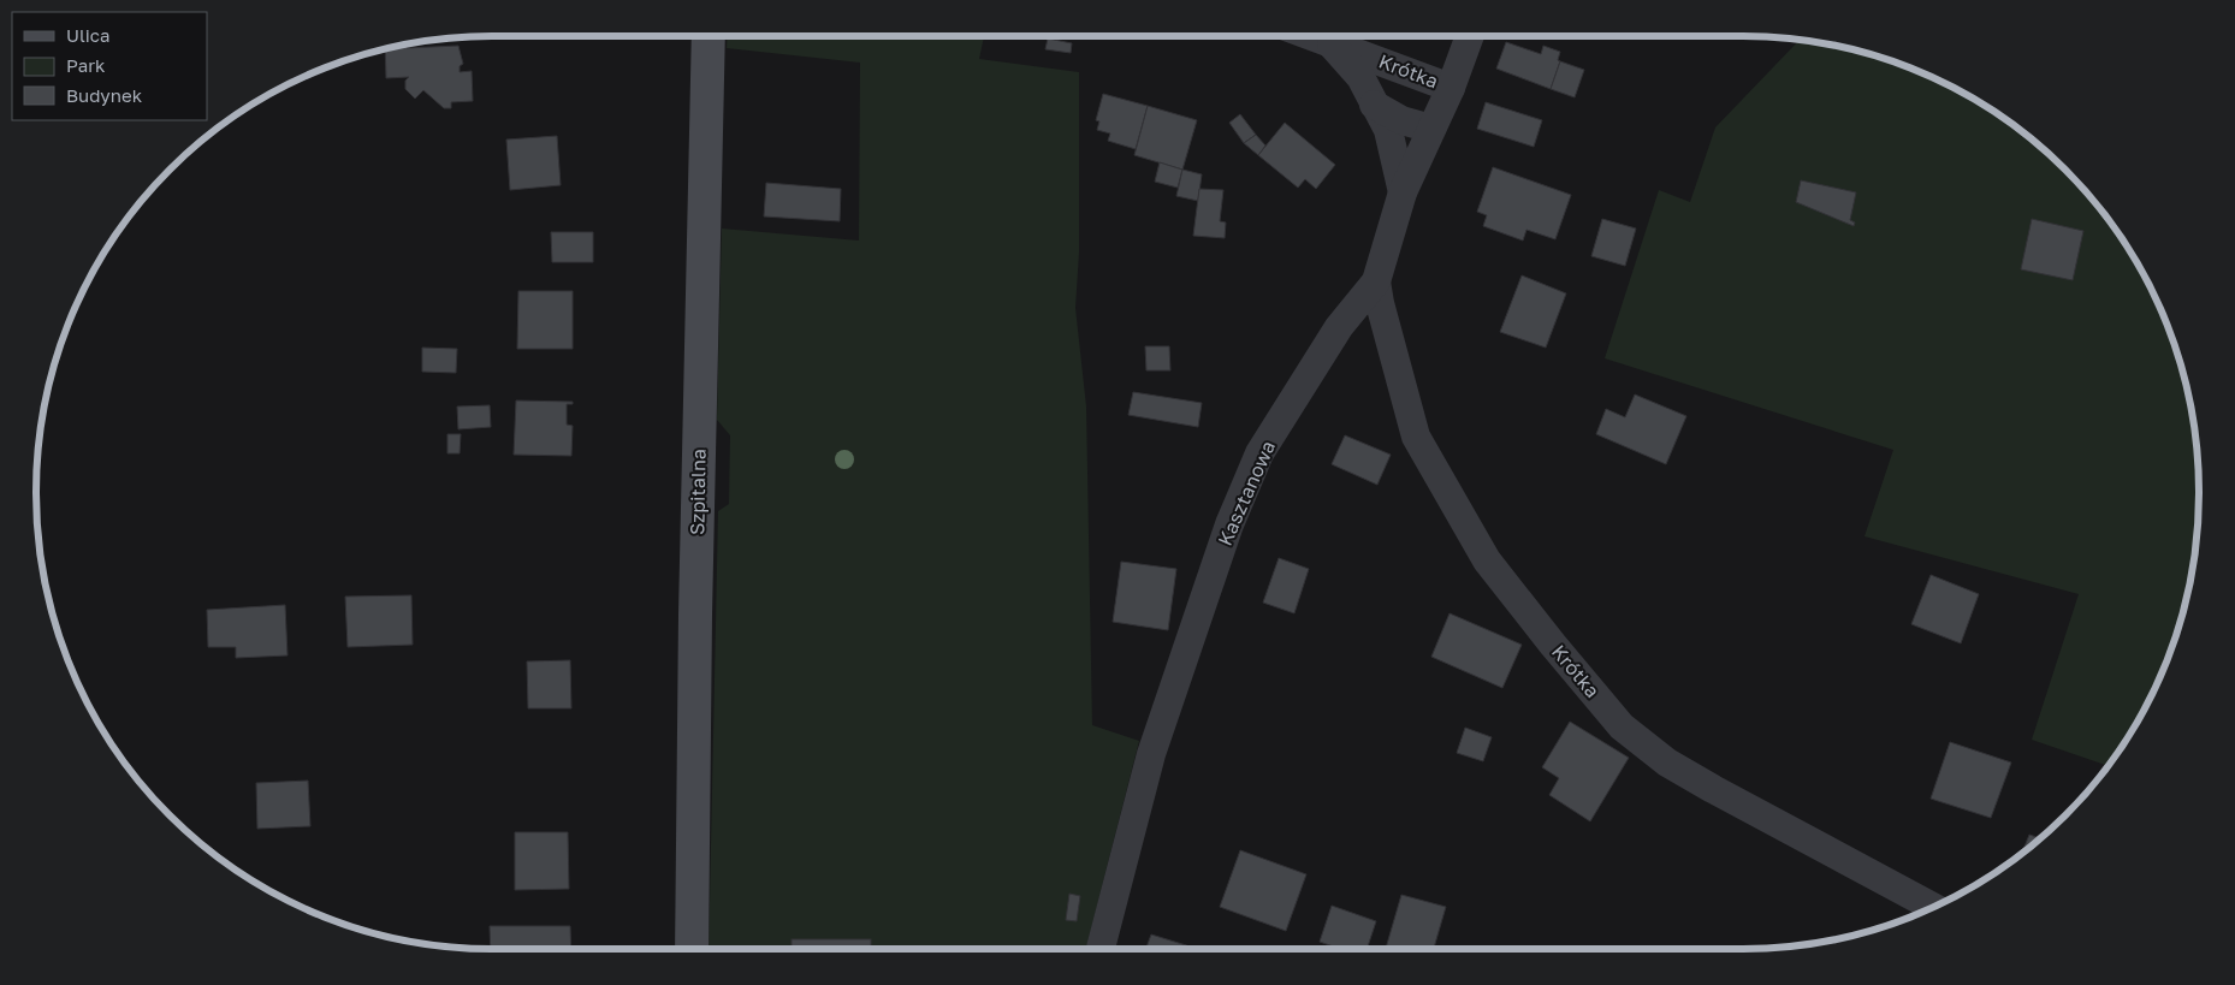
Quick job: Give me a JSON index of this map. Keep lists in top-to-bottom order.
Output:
{
  "streets": {
    "main road": ["Szpitalna"],
    "street": ["Krótka", "Kasztanowa"]
  },
  "crossings": [
    ["Krótka", "Kasztanowa"]
  ],
  "legend": ["Ulica", "Park", "Budynek"]
}
